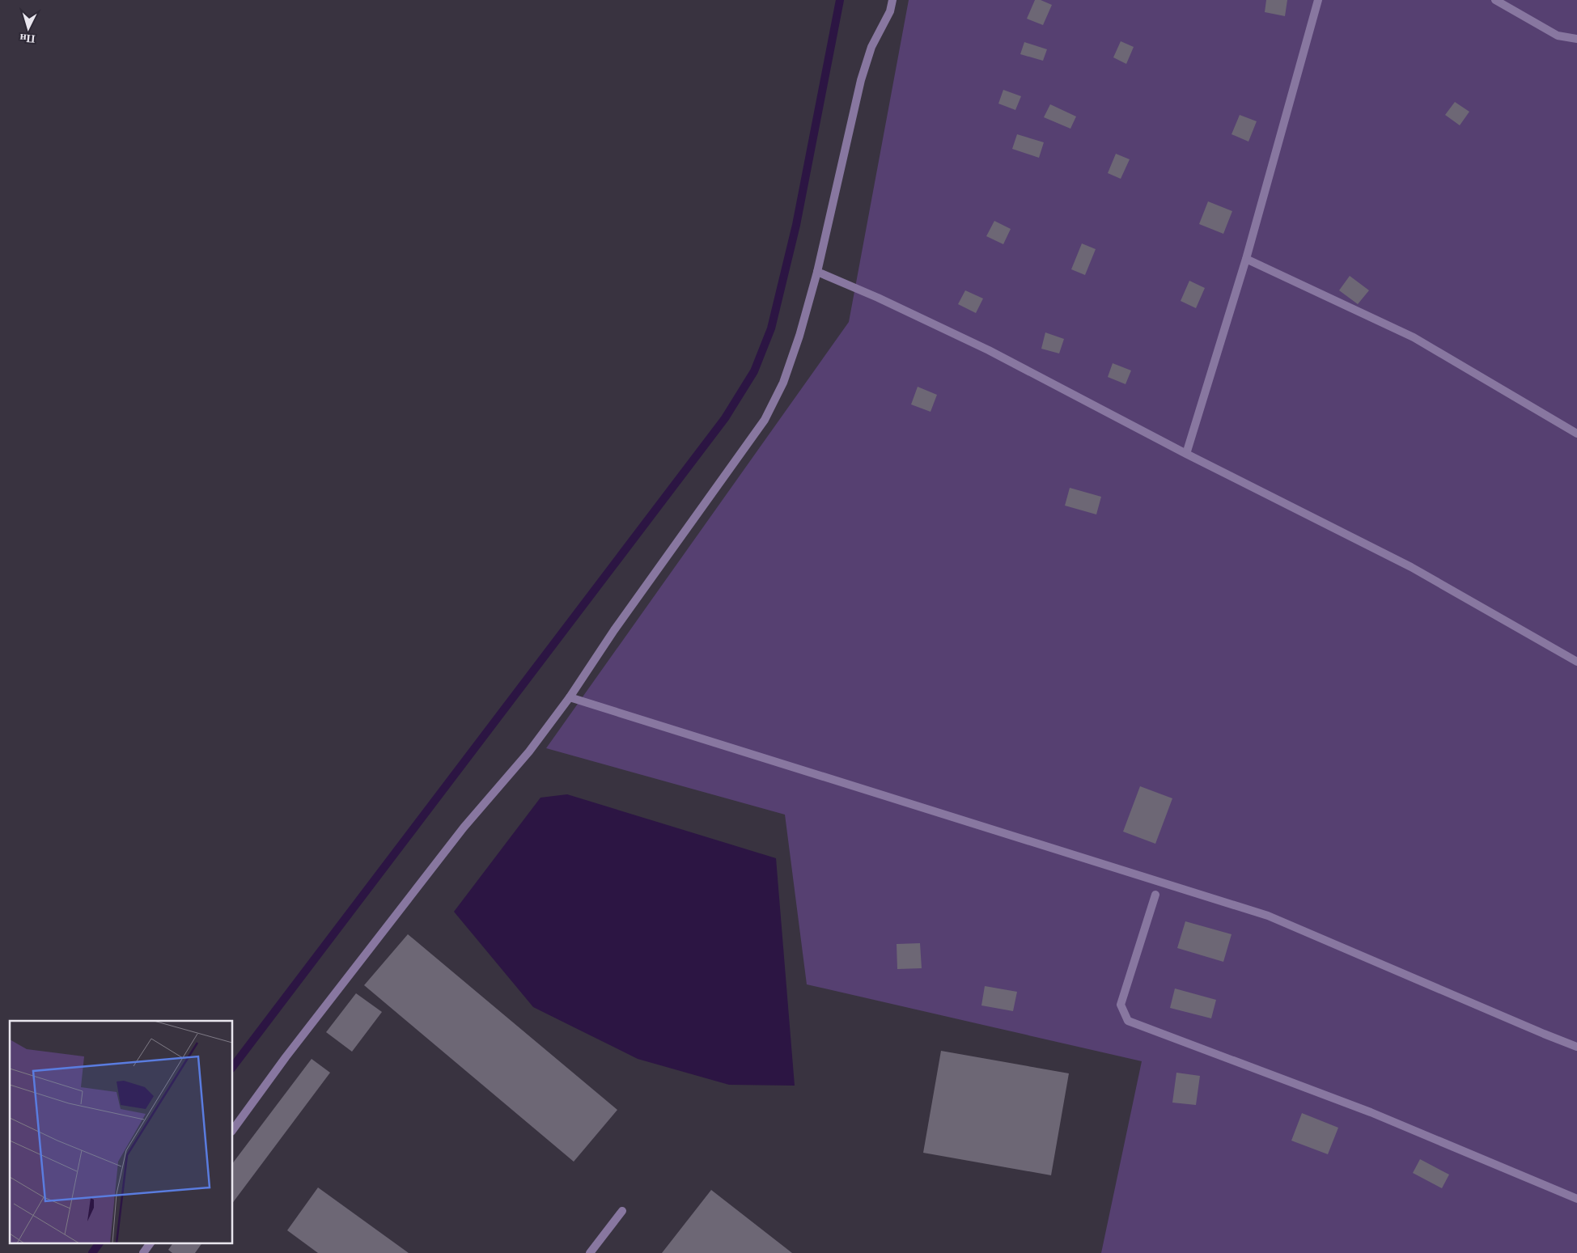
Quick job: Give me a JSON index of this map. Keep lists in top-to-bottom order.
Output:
{
  "north": "bottom"
}
